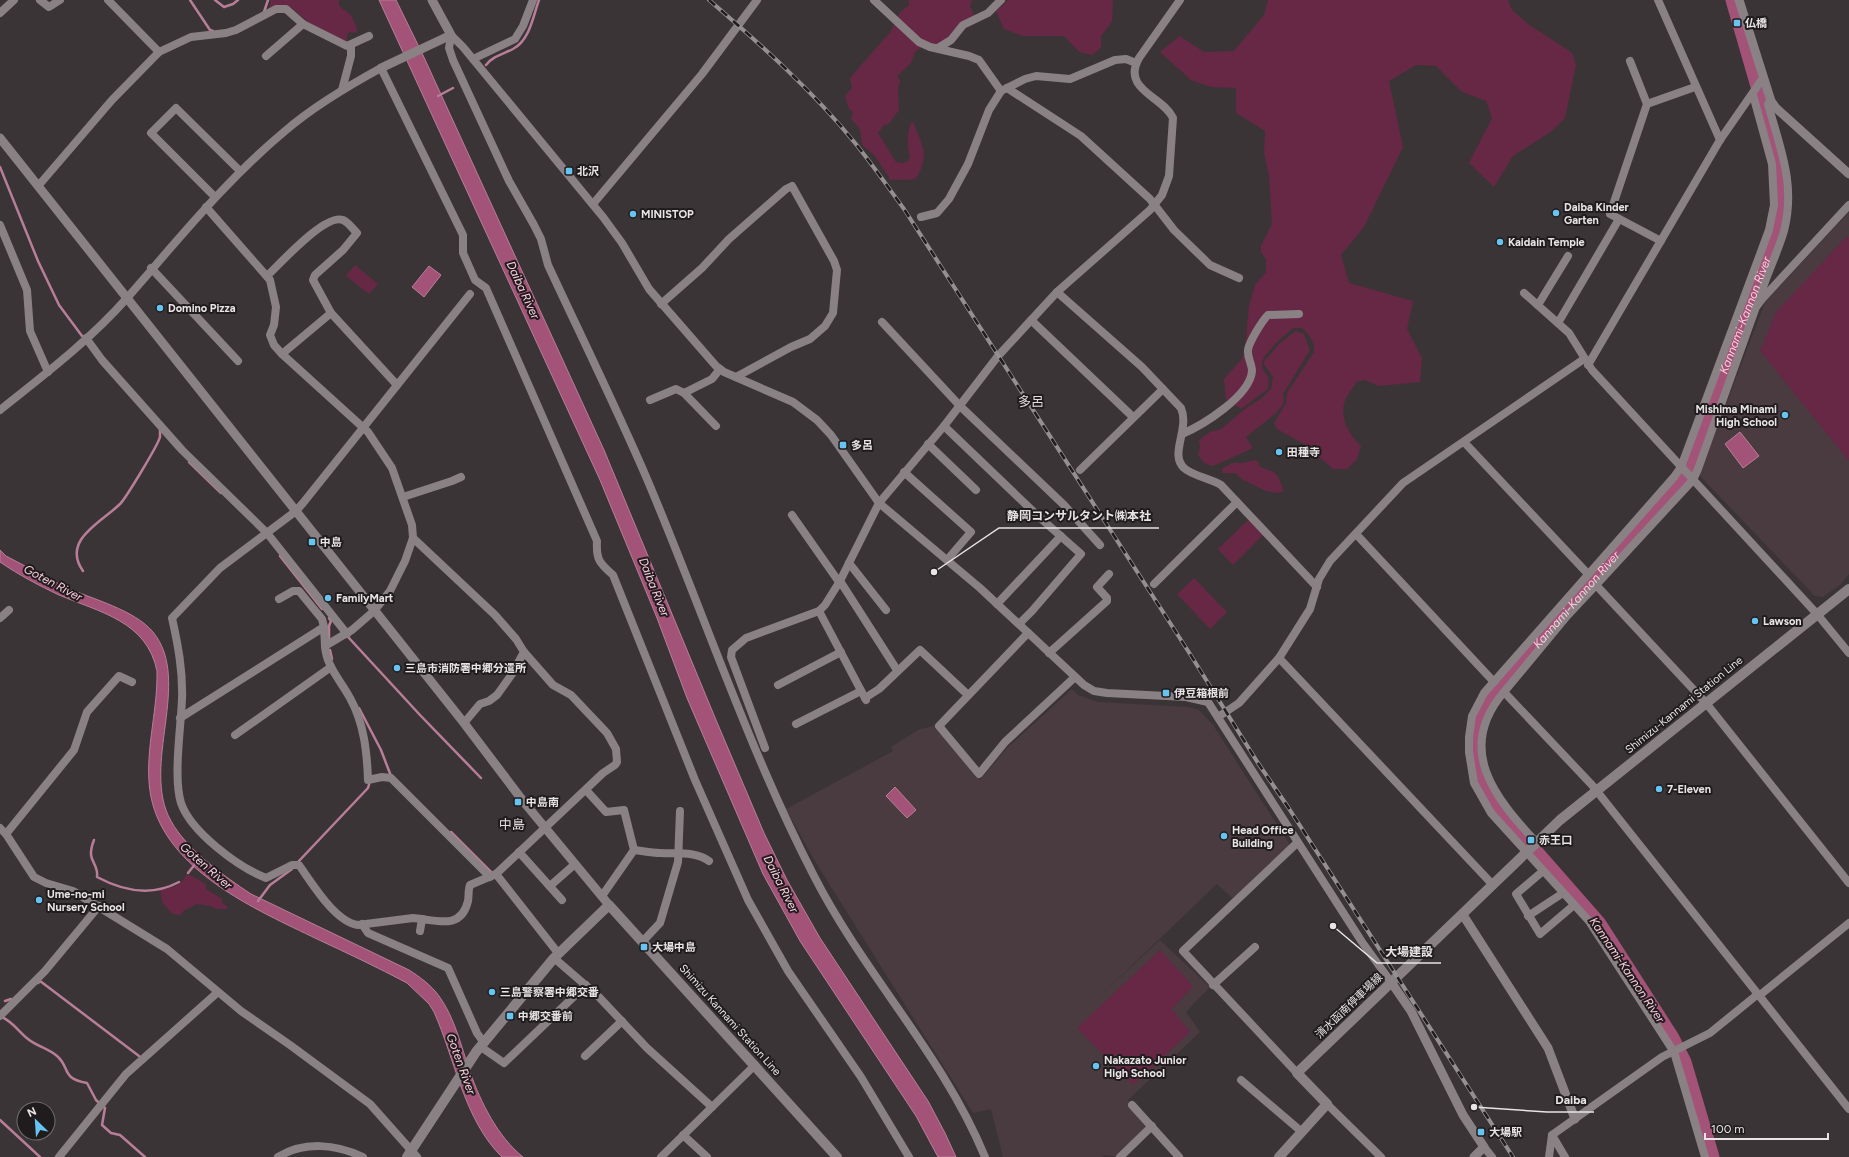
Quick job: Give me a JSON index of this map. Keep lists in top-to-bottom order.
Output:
{
  "streets": {
    "main road": ["Shimizu-Kannami Station Line", "清水函南停車場線", "Shimizu Kannami Station Line"]
  },
  "crossings": [
    ["Shimizu-Kannami Station Line", "清水函南停車場線"]
  ],
  "districts": ["多呂", "中島"],
  "water": ["Daiba River", "Kannami-Kannon River", "Goten River"],
  "places": {
    "transit": [
      "仏橋",
      "北沢",
      "多呂",
      "中島",
      "伊豆箱根前",
      "中島南",
      "赤王口",
      "大場中島",
      "中郷交番前",
      "大場駅"
    ],
    "other": [
      "Daiba Kinder Garten",
      "MINISTOP",
      "Kaidain Temple",
      "Domino Pizza",
      "Mishima Minami High School",
      "田種寺",
      "静岡コンサルタント㈱本社",
      "FamilyMart",
      "Lawson",
      "三島市消防署中郷分遣所",
      "7-Eleven",
      "Head Office Building",
      "Ume-no-mi Nursery School",
      "大場建設",
      "三島警察署中郷交番",
      "Nakazato Junior High School",
      "Daiba"
    ]
  },
  "scale_bar": "100 m",
  "north": "top left"
}
